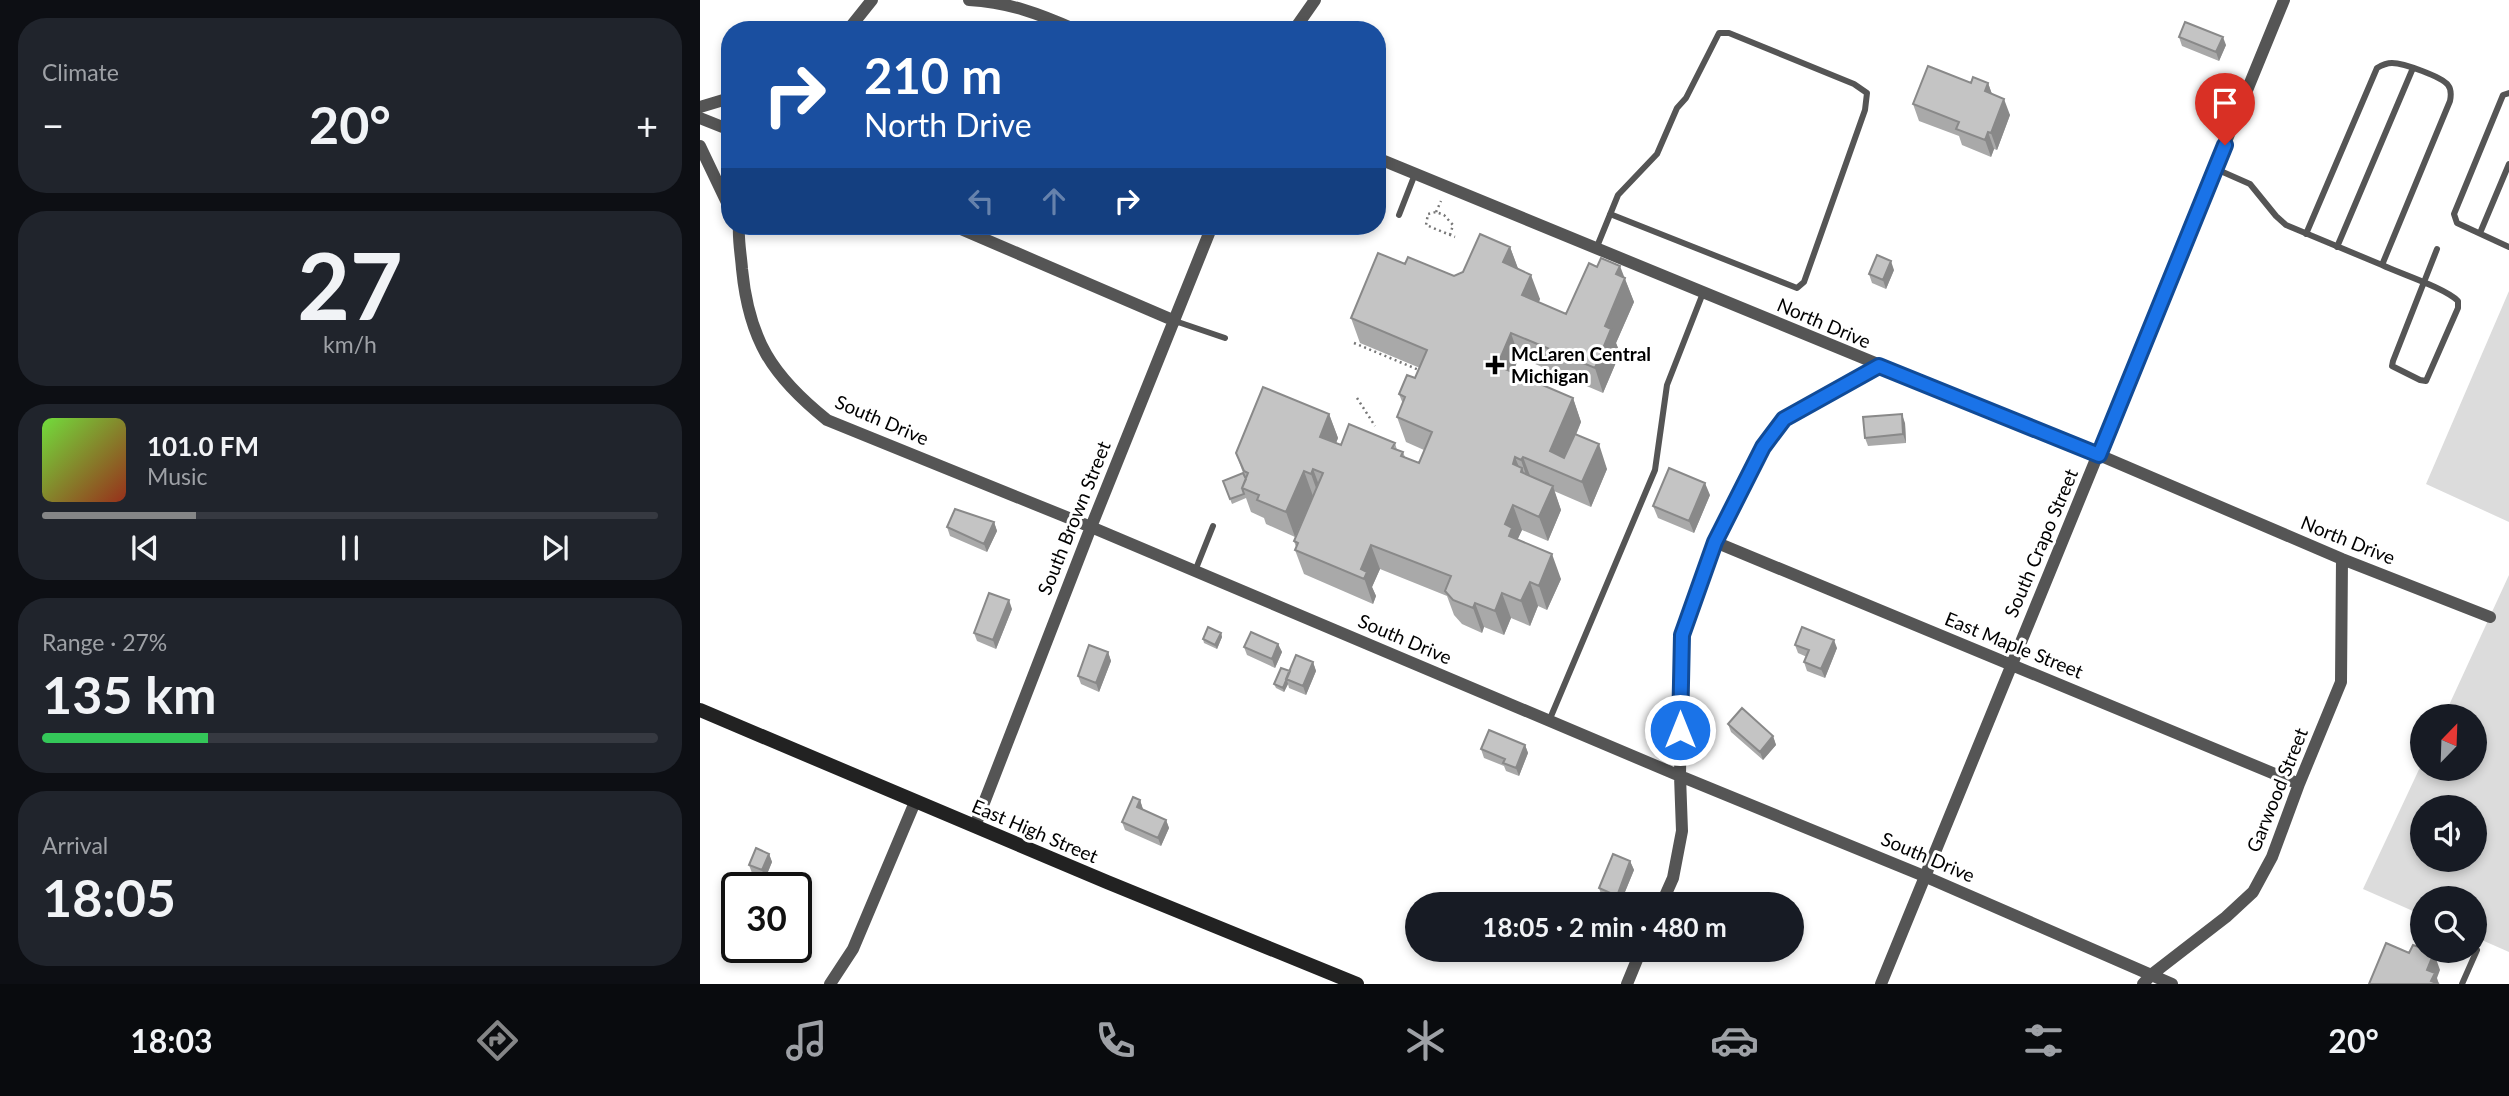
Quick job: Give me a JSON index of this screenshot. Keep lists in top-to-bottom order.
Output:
{
  "streets": {
    "street": [
      "North Drive",
      "South Drive",
      "South Brown Street",
      "South Crapo Street",
      "East Maple Street",
      "Garwood Street",
      "East High Street"
    ]
  },
  "crossings": [
    ["North Drive", "South Crapo Street"],
    ["North Drive", "Garwood Street"],
    ["South Drive", "South Brown Street"],
    ["South Drive", "South Crapo Street"],
    ["South Drive", "Garwood Street"],
    ["South Brown Street", "East High Street"],
    ["South Crapo Street", "East Maple Street"],
    ["East Maple Street", "Garwood Street"]
  ],
  "places": {
    "health": ["McLaren Central Michigan"]
  },
  "north": "top right",
  "page": {
    "tile": [
      "Climate",
      ["27", "km/h"],
      ["Range · 27%", "135 km"],
      ["Arrival", "18:05"]
    ],
    "turn": ["210 m", "North Drive"],
    "heat": ["−", "20°", "+"],
    "song": ["101.0 FM", "Music"],
    "limit": "30",
    "trip": "18:05 · 2 min · 480 m",
    "tabs": ["18:03", "20°"]
  }
}
